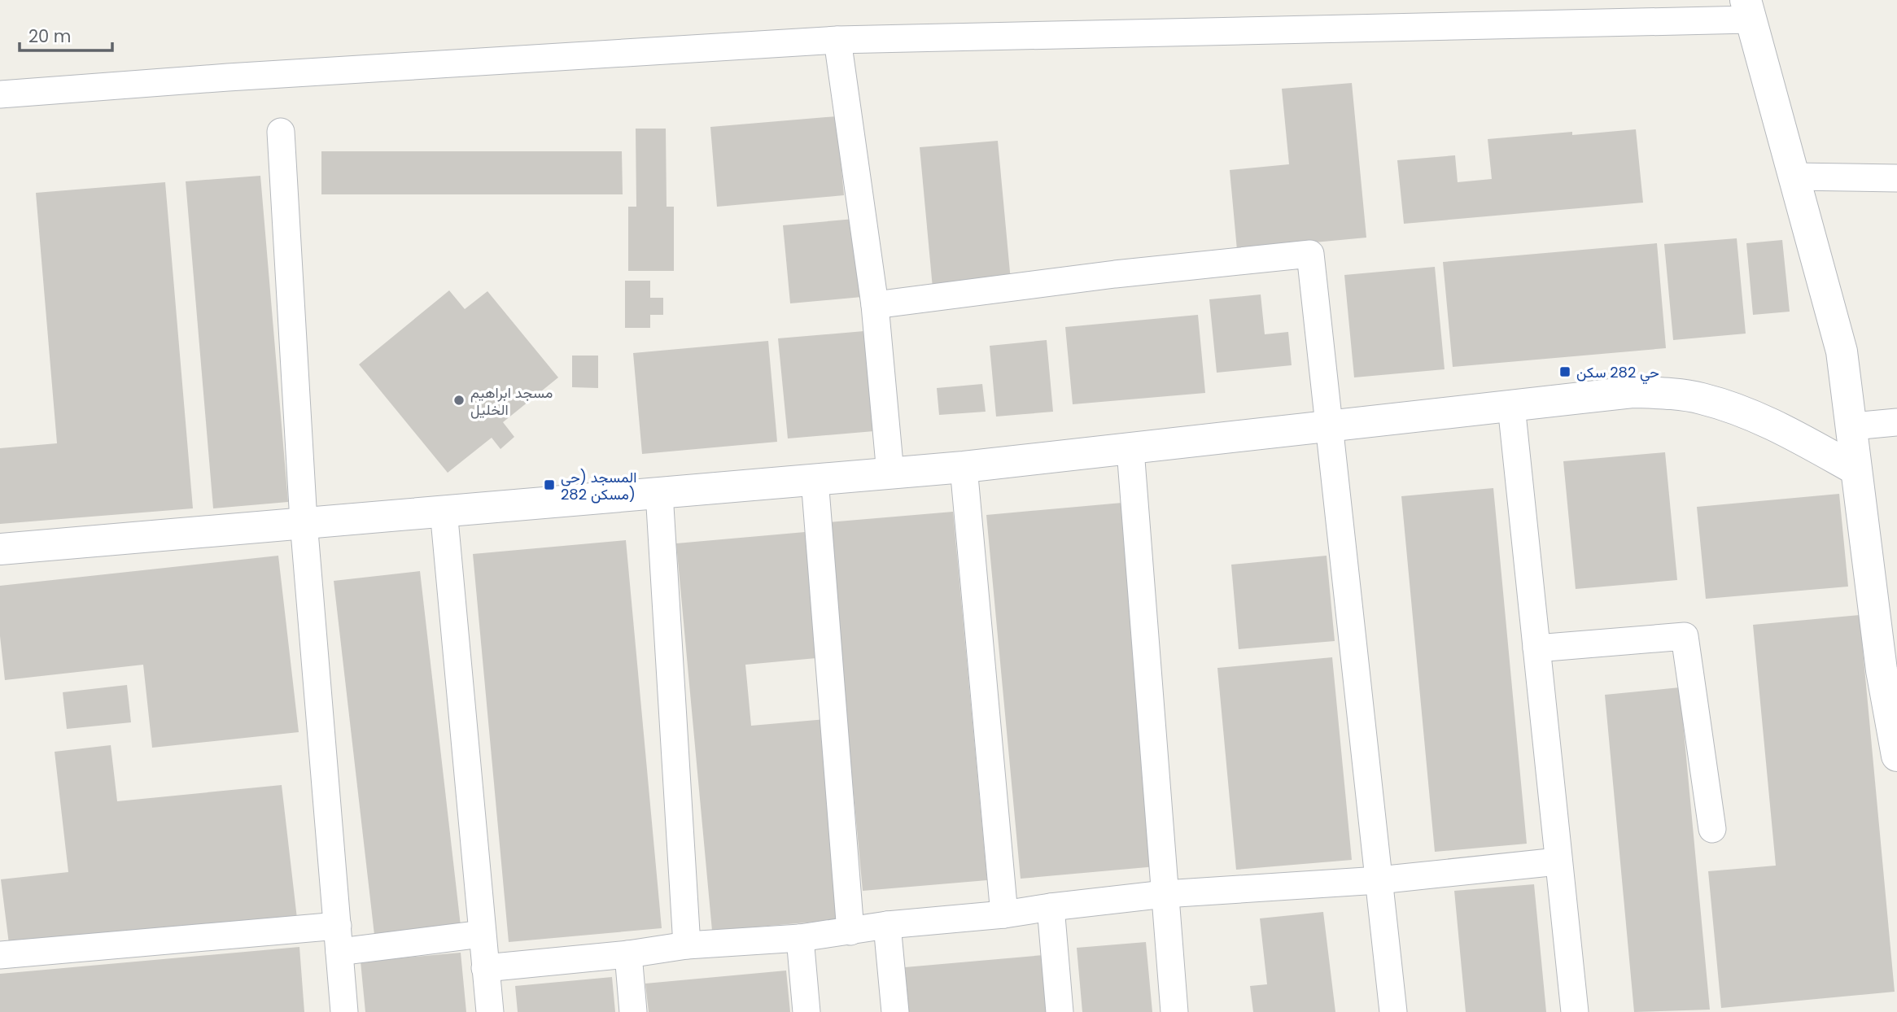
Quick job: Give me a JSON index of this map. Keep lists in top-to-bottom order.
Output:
{
  "places": {
    "transit": ["حي 282 سكن", "المسجد (حي 282 مسكن)"],
    "other": ["مسجد ابراهيم الخليل"]
  },
  "scale_bar": "20 m"
}
